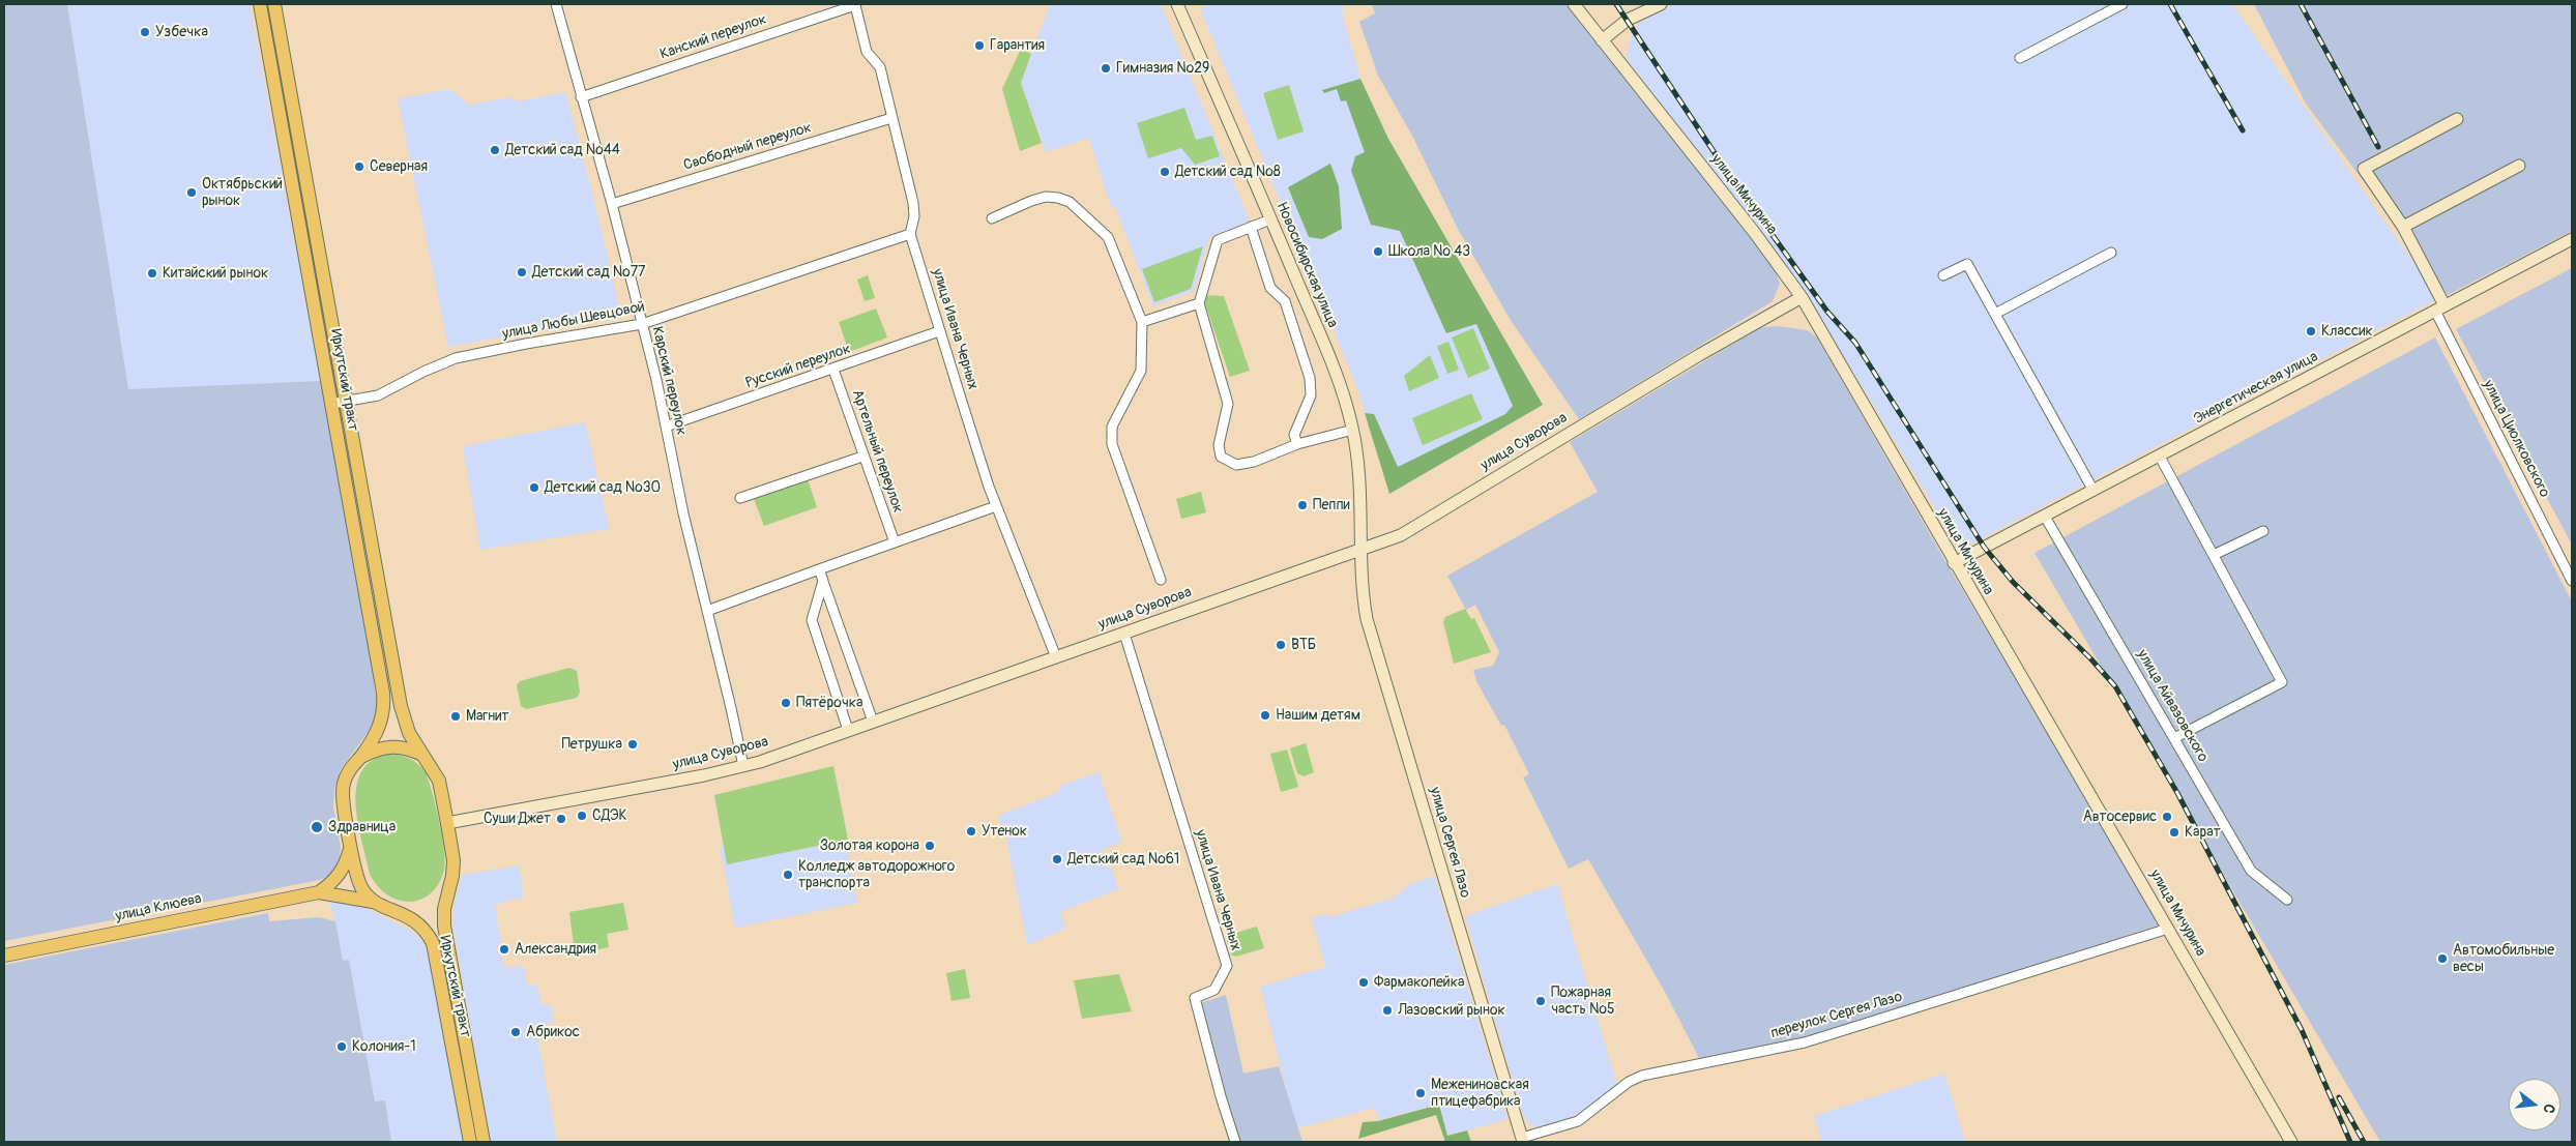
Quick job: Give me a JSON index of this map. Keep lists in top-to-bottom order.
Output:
{
  "streets": {
    "main road": ["Иркутский тракт", "улица Клюева"],
    "street": [
      "Канский переулок",
      "Свободный переулок",
      "улица Мичурина",
      "Новосибирская улица",
      "улица Любы Шевцовой",
      "улица Ивана Черных",
      "Русский переулок",
      "Карский переулок",
      "Энергетическая улица",
      "улица Циолковского",
      "улица Суворова",
      "Артельный переулок",
      "улица Айвазовского",
      "улица Сергея Лазо",
      "переулок Сергея Лазо"
    ]
  },
  "crossings": [
    ["Канский переулок", "улица Ивана Черных"],
    ["Канский переулок", "Карский переулок"],
    ["Свободный переулок", "улица Ивана Черных"],
    ["Свободный переулок", "Карский переулок"],
    ["улица Мичурина", "Энергетическая улица"],
    ["улица Мичурина", "улица Суворова"],
    ["улица Мичурина", "переулок Сергея Лазо"],
    ["Новосибирская улица", "улица Суворова"],
    ["Новосибирская улица", "улица Сергея Лазо"],
    ["улица Любы Шевцовой", "улица Ивана Черных"],
    ["улица Любы Шевцовой", "Иркутский тракт"],
    ["улица Любы Шевцовой", "Карский переулок"],
    ["улица Ивана Черных", "Русский переулок"],
    ["улица Ивана Черных", "улица Суворова"],
    ["Русский переулок", "Карский переулок"],
    ["Русский переулок", "Артельный переулок"],
    ["Иркутский тракт", "улица Суворова"],
    ["Иркутский тракт", "улица Клюева"],
    ["Карский переулок", "улица Суворова"],
    ["Энергетическая улица", "улица Циолковского"],
    ["Энергетическая улица", "улица Айвазовского"],
    ["улица Суворова", "улица Сергея Лазо"],
    ["улица Сергея Лазо", "переулок Сергея Лазо"]
  ],
  "places": [
    "Узбечка",
    "Гарантия",
    "Гимназия №29",
    "Детский сад №44",
    "Северная",
    "Детский сад №8",
    "Октябрьский рынок",
    "Школа № 43",
    "Детский сад №77",
    "Китайский рынок",
    "Классик",
    "Детский сад №30",
    "Пеппи",
    "ВТБ",
    "Пятёрочка",
    "Нашим детям",
    "Магнит",
    "Петрушка",
    "СДЭК",
    "Автосервис",
    "Суши Джет",
    "Здравница",
    "Утенок",
    "Карат",
    "Золотая корона",
    "Детский сад №61",
    "Колледж автодорожного транспорта",
    "Александрия",
    "Автомобильные весы",
    "Фармакопейка",
    "Пожарная часть №5",
    "Лазовский рынок",
    "Абрикос",
    "Колония-1",
    "Межениновская птицефабрика"
  ],
  "north": "right"
}
